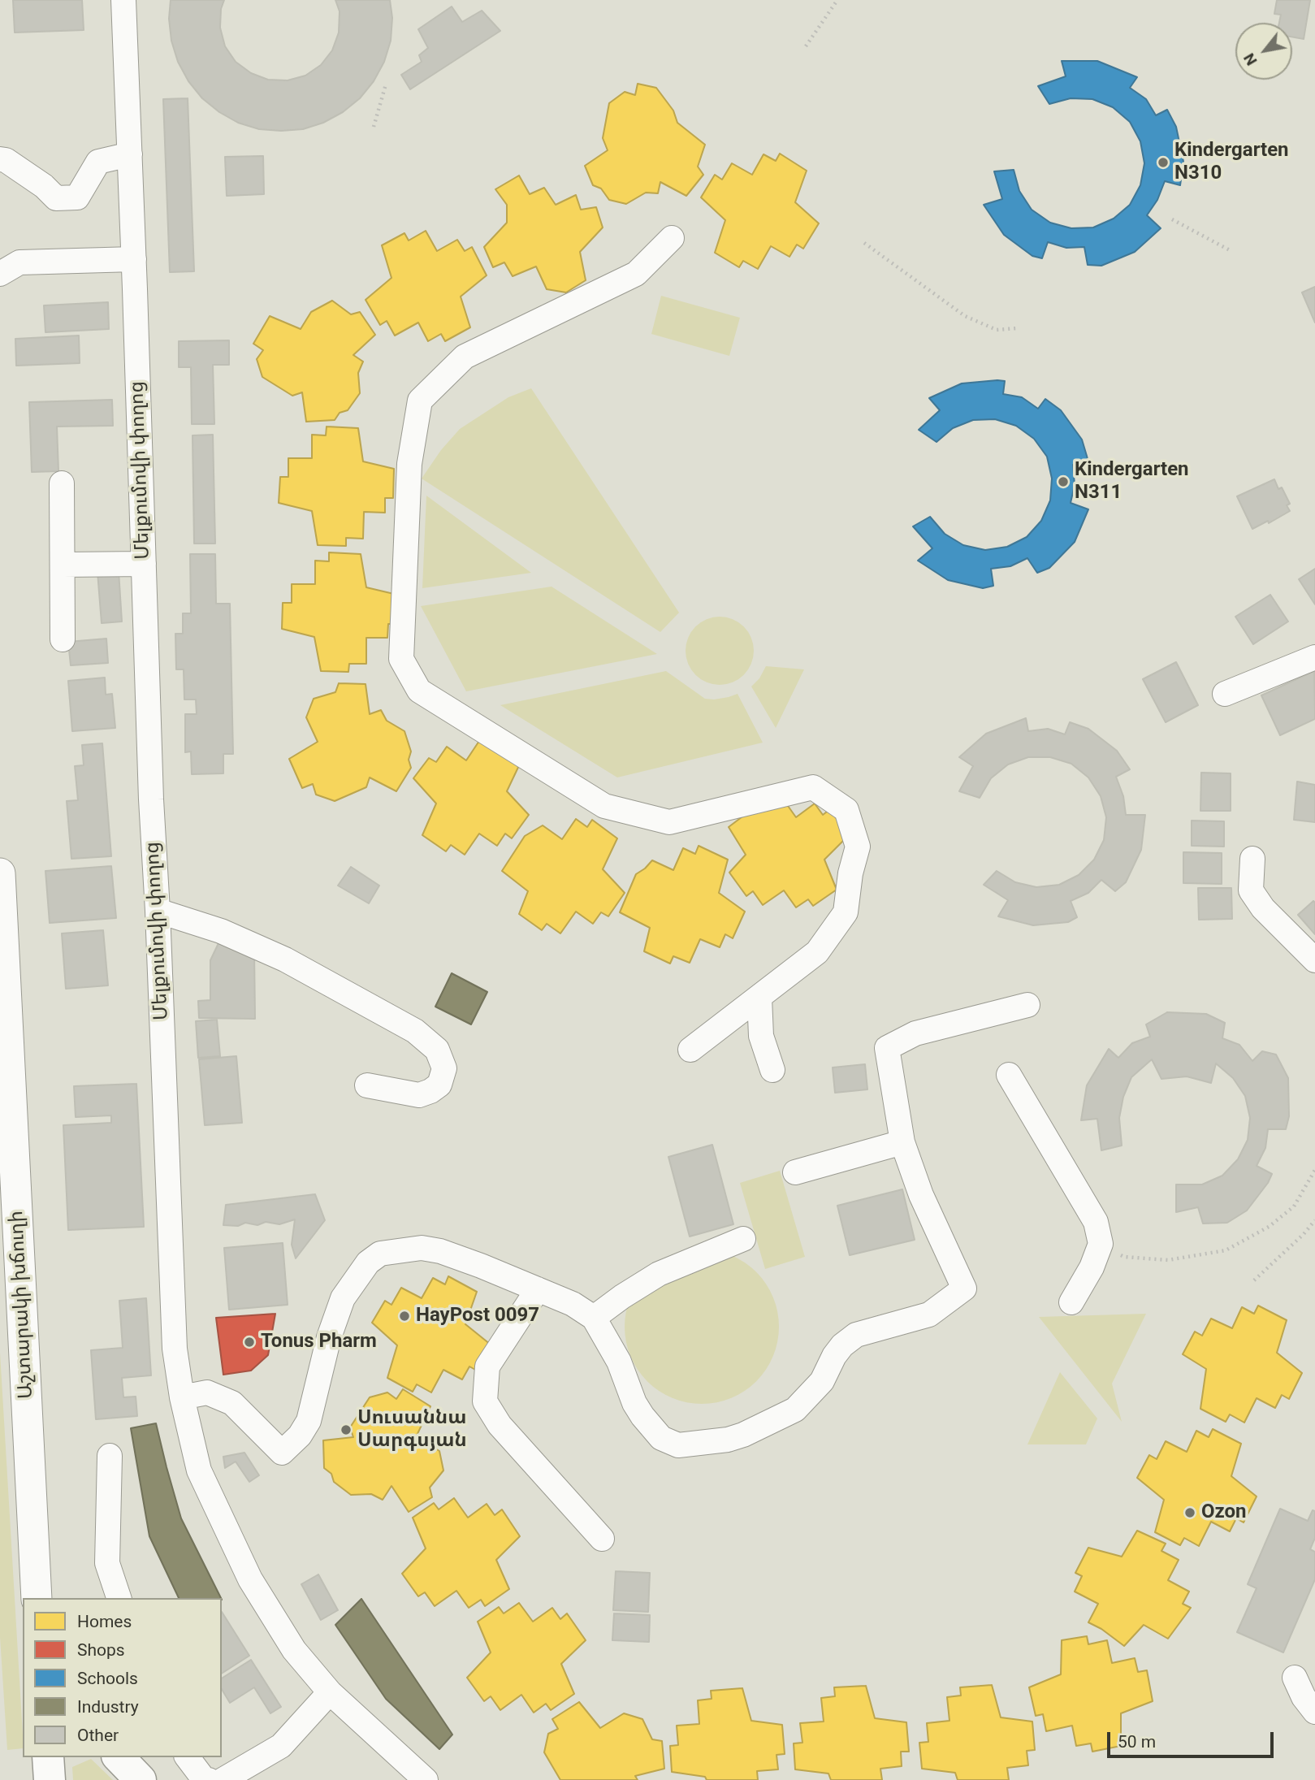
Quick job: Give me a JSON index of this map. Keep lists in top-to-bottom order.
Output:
{
  "streets": {
    "main road": ["Աշտարակի խճուղի"],
    "street": ["Մելքումովի փողոց"]
  },
  "places": [
    "Kindergarten N310",
    "Kindergarten N311",
    "HayPost 0097",
    "Tonus Pharm",
    "Սուսաննա Սարգսյան",
    "Ozon"
  ],
  "legend": [
    "Homes",
    "Shops",
    "Schools",
    "Industry",
    "Other"
  ],
  "scale_bar": "50 m",
  "north": "bottom left"
}
